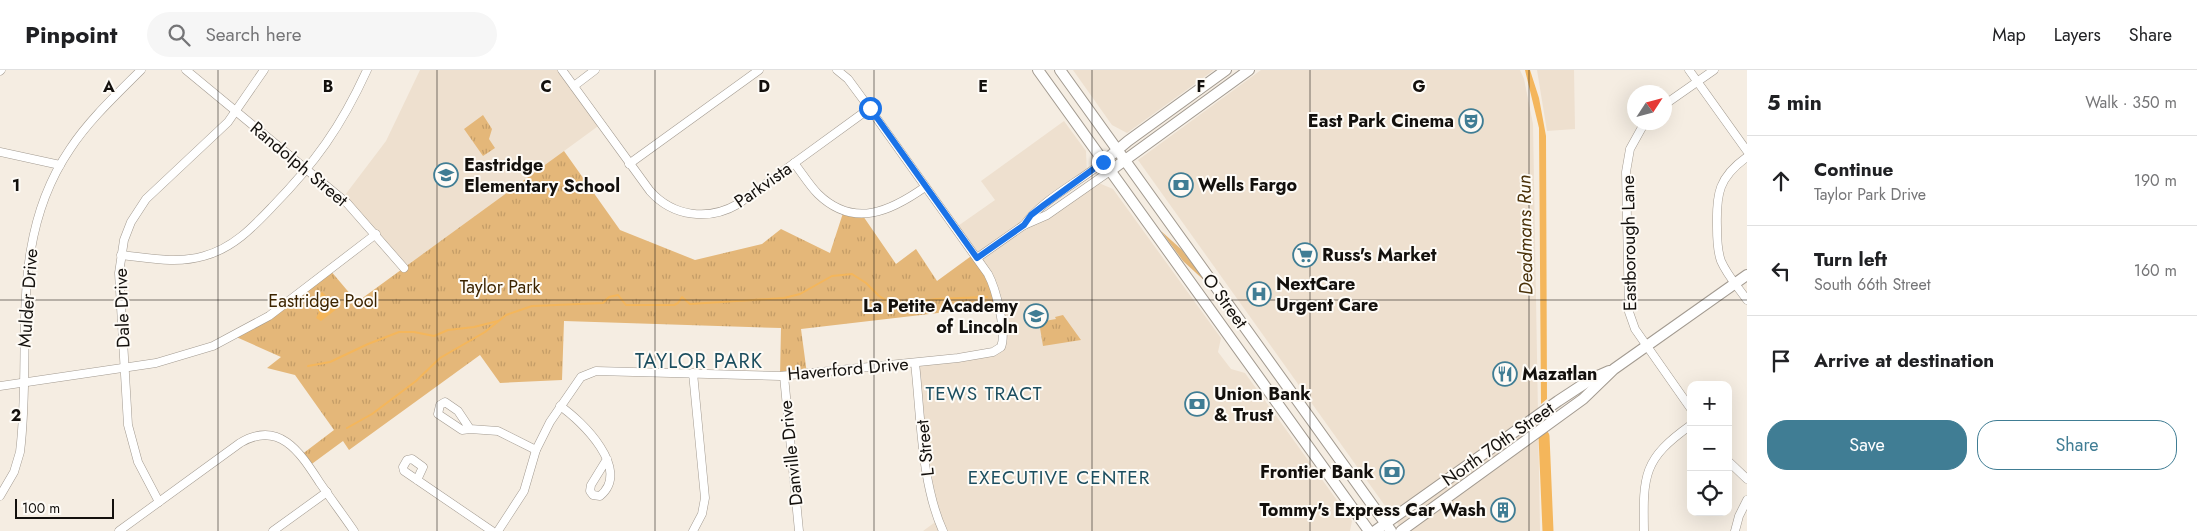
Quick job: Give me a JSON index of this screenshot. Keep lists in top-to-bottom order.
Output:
{
  "streets": {
    "main road": ["O Street", "North 70th Street"],
    "street": [
      "Randolph Street",
      "Parkvista",
      "Eastborough Lane",
      "Mulder Drive",
      "Dale Drive",
      "Haverford Drive",
      "L Street",
      "Danville Drive"
    ]
  },
  "crossings": [
    ["Randolph Street", "Dale Drive"],
    ["Eastborough Lane", "North 70th Street"],
    ["O Street", "North 70th Street"],
    ["Haverford Drive", "L Street"],
    ["Haverford Drive", "Danville Drive"]
  ],
  "districts": ["TAYLOR PARK", "TEWS TRACT", "EXECUTIVE CENTER"],
  "water": ["Deadmans Run"],
  "parks": ["Taylor Park", "Eastridge Pool"],
  "places": {
    "theatre": ["East Park Cinema"],
    "school or university": ["Eastridge Elementary School", "La Petite Academy of Lincoln"],
    "bank": ["Wells Fargo", "Union Bank & Trust", "Frontier Bank"],
    "supermarket": ["Russ's Market"],
    "hospital": ["NextCare Urgent Care"],
    "restaurant": ["Mazatlan"],
    "building": ["Tommy's Express Car Wash"]
  },
  "scale_bar": "100 m",
  "north": "top right",
  "page": {
    "header": "Pinpoint",
    "search": "Search here",
    "nav": ["Map", "Layers", "Share"],
    "heading": ["5 min", "Walk · 350 m"],
    "list": [
      ["Continue", "Taylor Park Drive", "190 m"],
      ["Turn left", "South 66th Street", "160 m"],
      "Arrive at destination"
    ],
    "map_buttons": ["+", "−"],
    "buttons": ["Save", "Share"],
    "scale": "100 m"
  },
  "grid": {
    "columns": [
      "A",
      "B",
      "C",
      "D",
      "E",
      "F",
      "G"
    ],
    "rows": ["1", "2"]
  }
}
